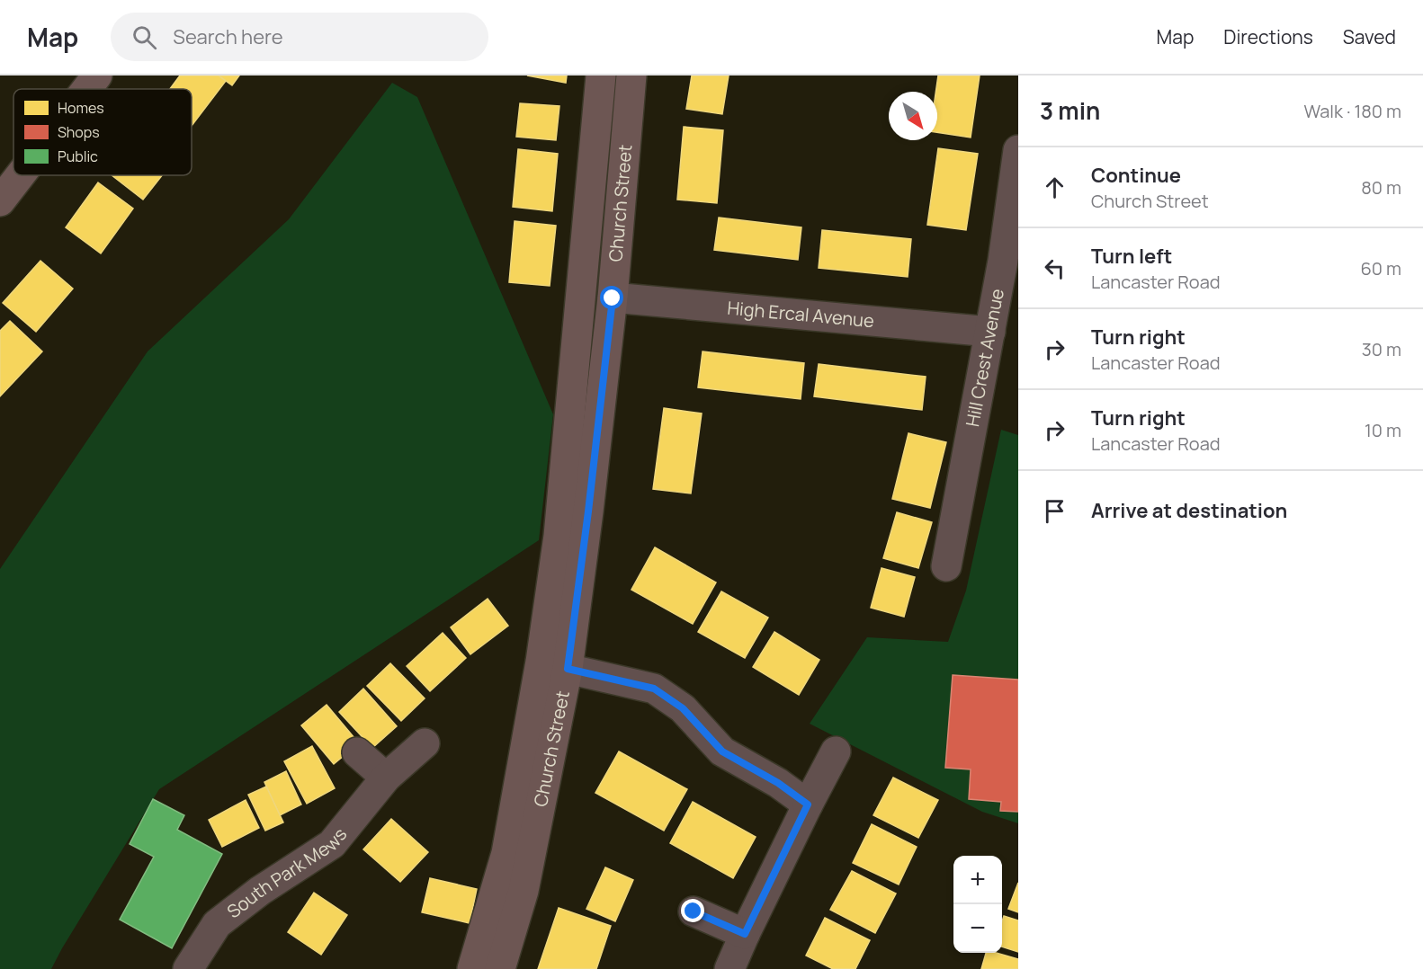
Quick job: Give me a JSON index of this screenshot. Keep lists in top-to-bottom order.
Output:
{
  "streets": {
    "main road": ["Church Street"],
    "street": ["High Ercal Avenue", "Hill Crest Avenue", "South Park Mews"]
  },
  "crossings": [
    ["Church Street", "High Ercal Avenue"],
    ["High Ercal Avenue", "Hill Crest Avenue"]
  ],
  "legend": ["Homes", "Shops", "Public"],
  "north": "bottom right",
  "page": {
    "header": "Map",
    "search": "Search here",
    "nav": ["Map", "Directions", "Saved"],
    "heading": ["3 min", "Walk · 180 m"],
    "list": [
      ["Continue", "Church Street", "80 m"],
      ["Turn left", "Lancaster Road", "60 m"],
      ["Turn right", "Lancaster Road", "30 m"],
      ["Turn right", "Lancaster Road", "10 m"],
      "Arrive at destination"
    ],
    "map_buttons": ["+", "−"]
  }
}
